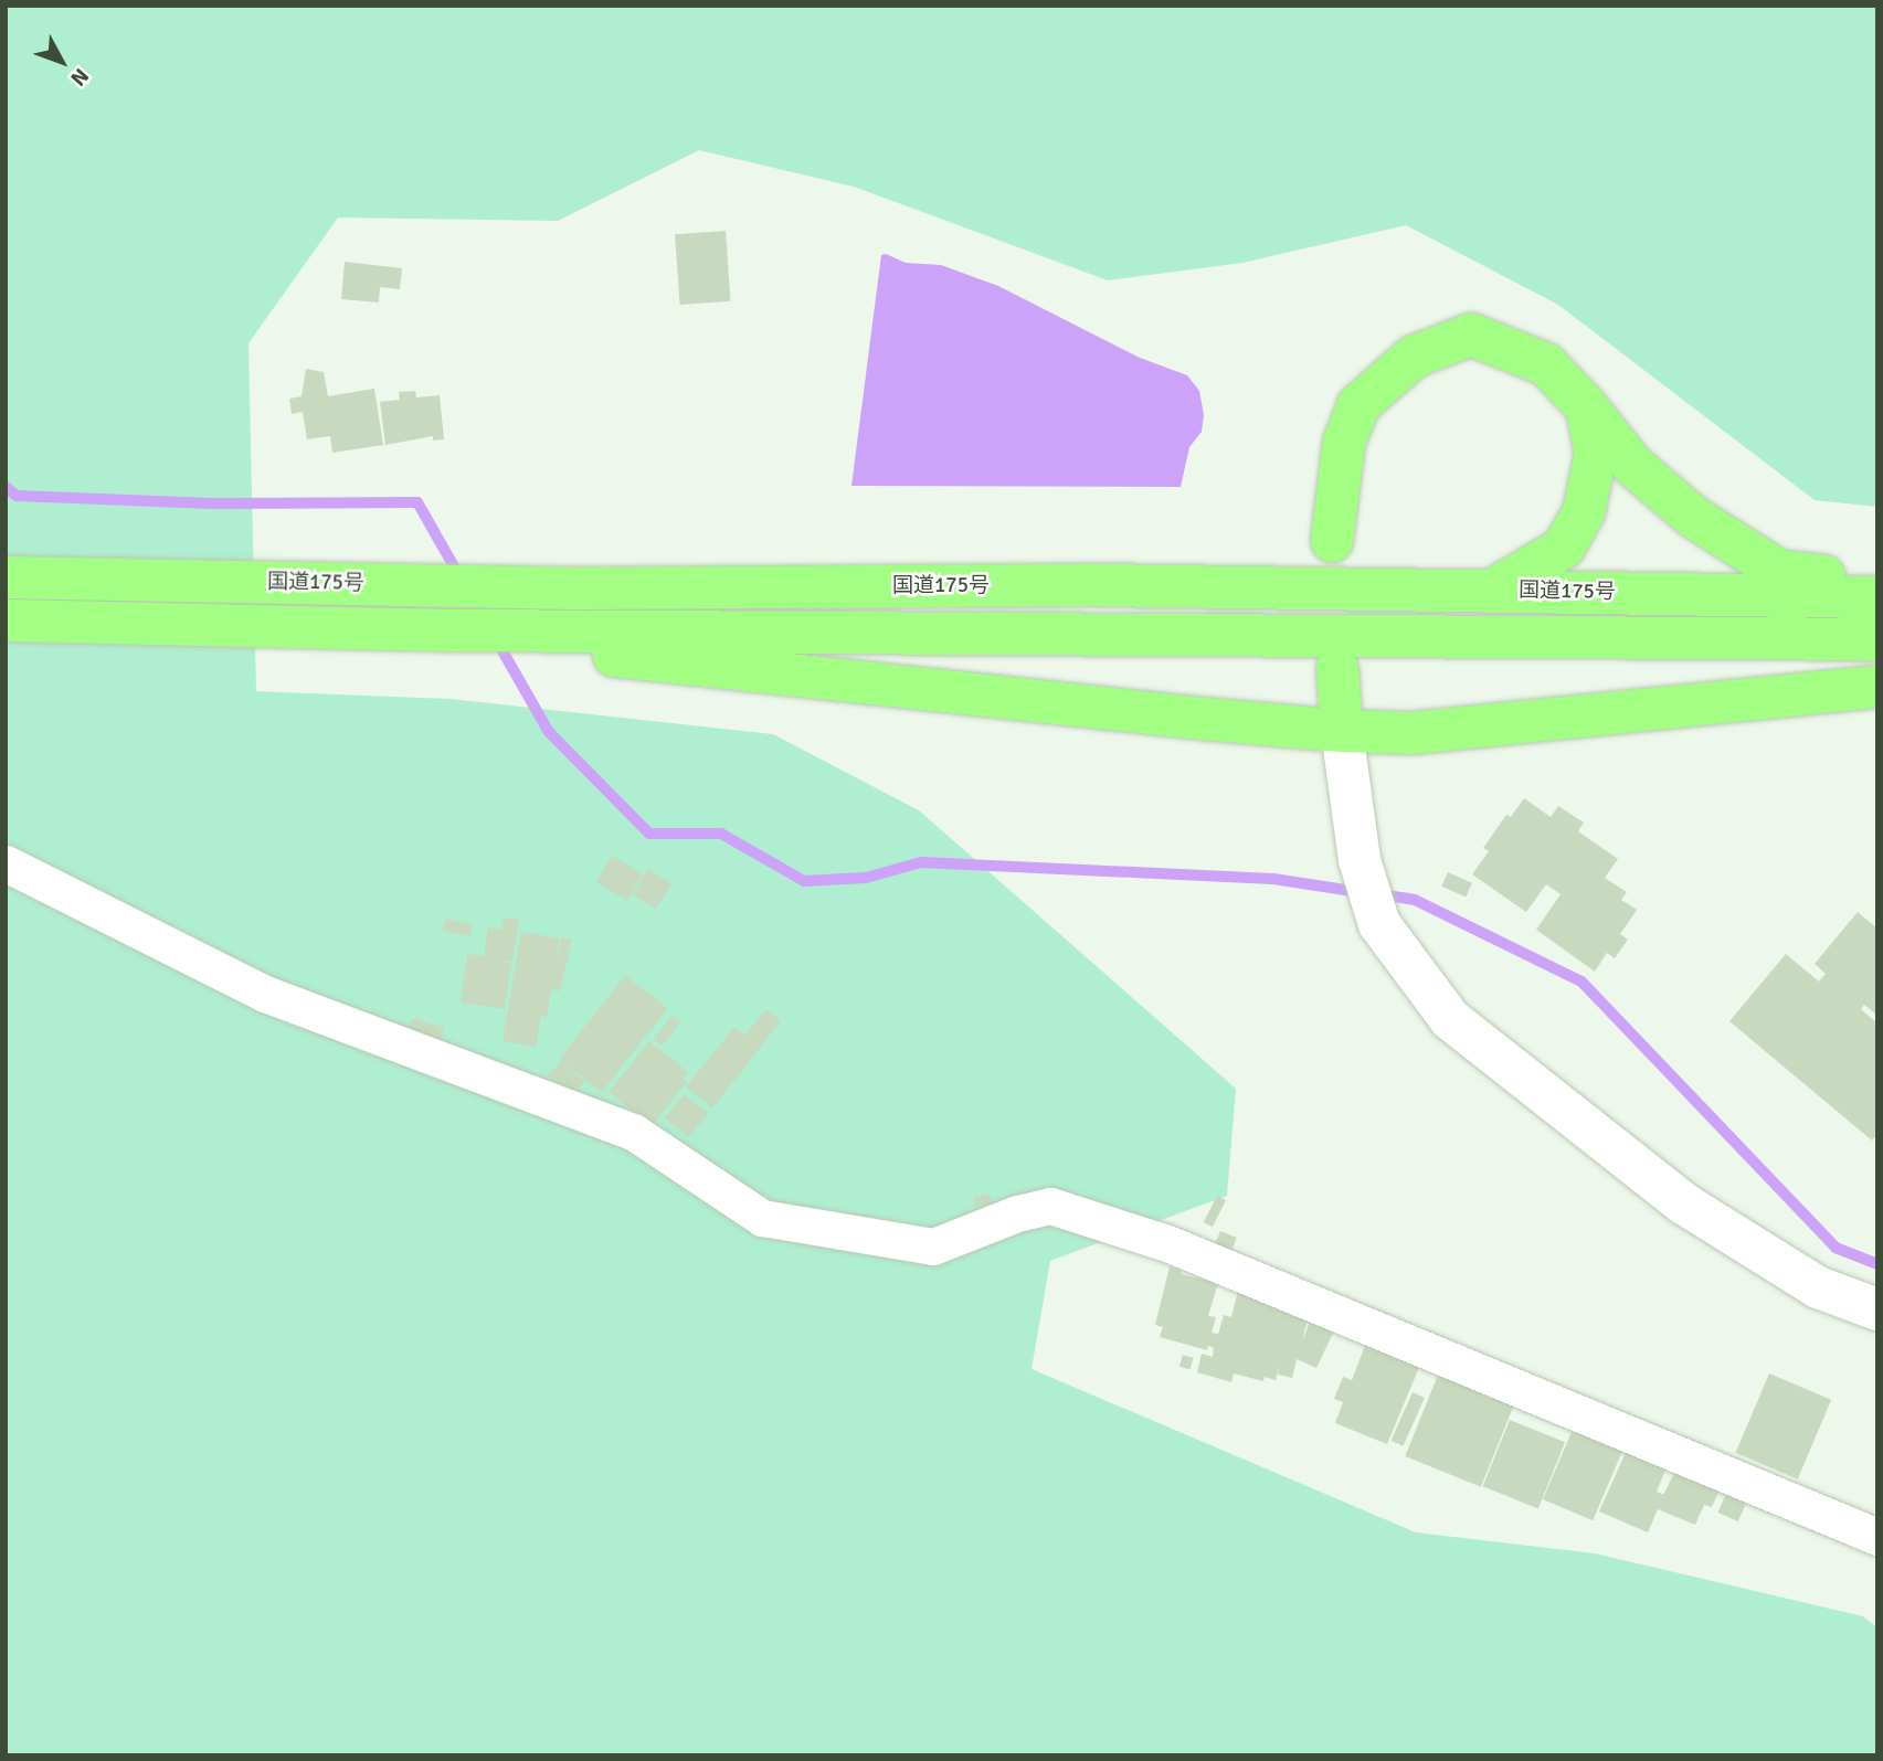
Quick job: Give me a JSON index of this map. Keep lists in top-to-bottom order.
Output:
{
  "streets": {
    "highway": ["国道175号"]
  },
  "north": "bottom right"
}
